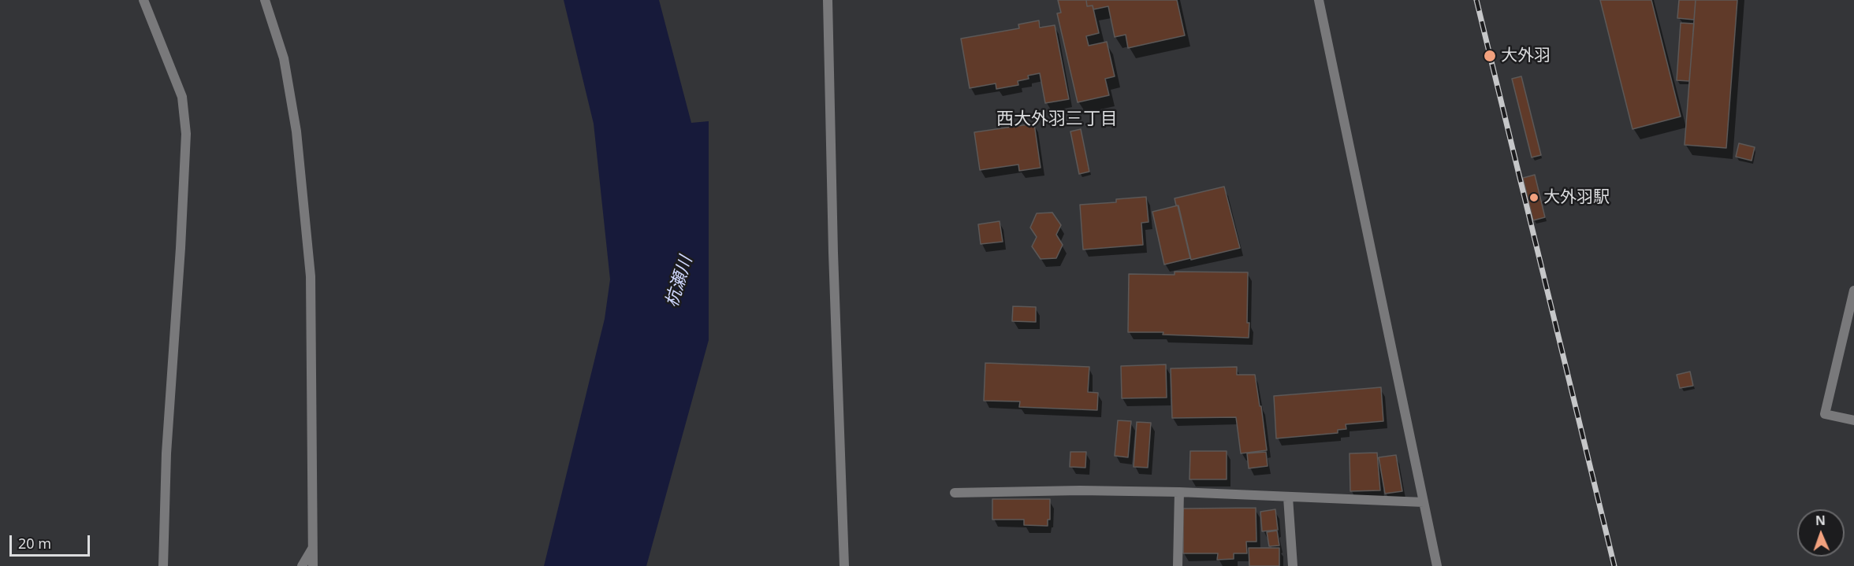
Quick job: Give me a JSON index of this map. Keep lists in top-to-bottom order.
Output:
{
  "districts": ["西大外羽三丁目"],
  "water": ["杭瀬川"],
  "places": ["大外羽", "大外羽駅"],
  "scale_bar": "20 m",
  "north": "top"
}
